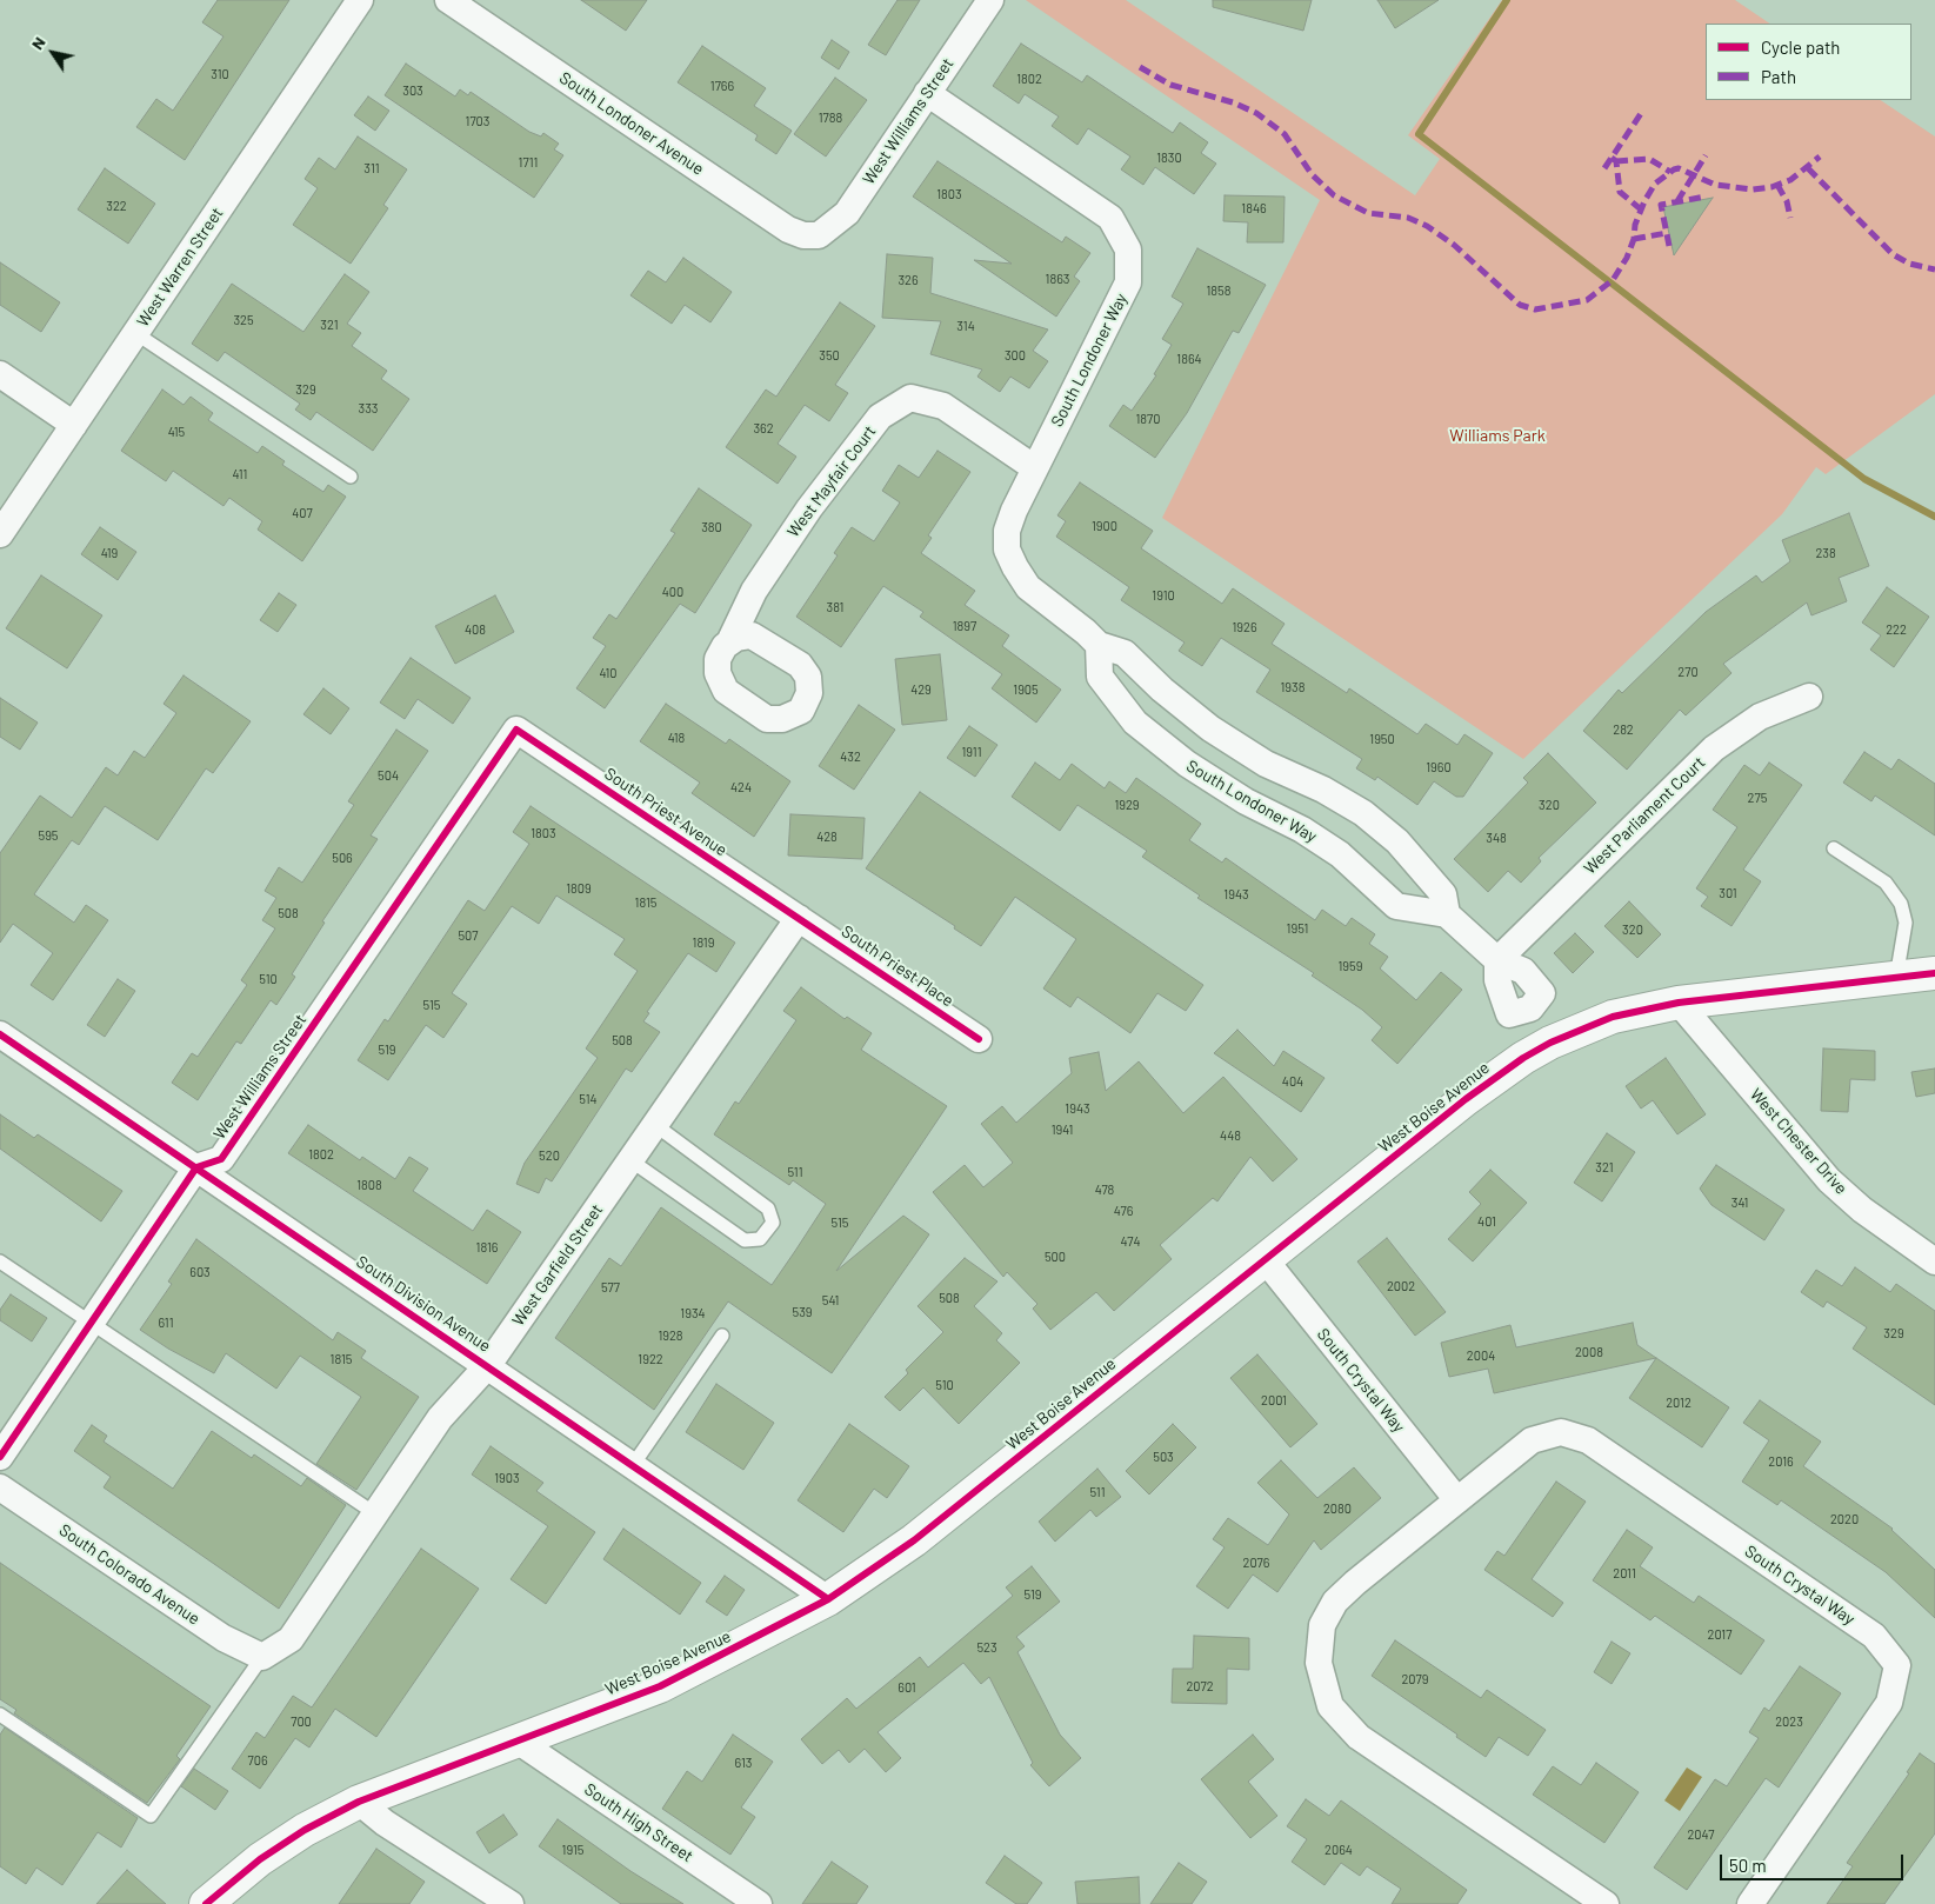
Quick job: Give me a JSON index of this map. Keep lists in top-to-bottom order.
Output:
{
  "streets": {
    "street": [
      "West Williams Street",
      "South Londoner Avenue",
      "West Warren Street",
      "South Londoner Way",
      "West Mayfair Court",
      "South Priest Avenue",
      "West Parliament Court",
      "South Priest Place",
      "West Boise Avenue",
      "West Chester Drive",
      "West Garfield Street",
      "South Division Avenue",
      "South Crystal Way",
      "South Colorado Avenue",
      "South High Street"
    ]
  },
  "crossings": [
    ["West Williams Street", "South Londoner Avenue"],
    ["West Williams Street", "South Londoner Way"],
    ["West Williams Street", "South Priest Avenue"],
    ["West Williams Street", "South Division Avenue"],
    ["South Londoner Way", "West Mayfair Court"],
    ["South Londoner Way", "West Parliament Court"],
    ["South Londoner Way", "West Boise Avenue"],
    ["South Priest Avenue", "South Priest Place"],
    ["South Priest Avenue", "West Garfield Street"],
    ["South Priest Place", "West Garfield Street"],
    ["West Boise Avenue", "West Chester Drive"],
    ["West Boise Avenue", "South Division Avenue"],
    ["West Boise Avenue", "South Crystal Way"],
    ["West Boise Avenue", "South High Street"],
    ["West Garfield Street", "South Division Avenue"],
    ["West Garfield Street", "South Colorado Avenue"]
  ],
  "parks": ["Williams Park"],
  "house_numbers": [
    "310",
    "1802",
    "1766",
    "303",
    "1788",
    "1703",
    "1830",
    "1711",
    "311",
    "1803",
    "322",
    "1846",
    "1863",
    "326",
    "1858",
    "325",
    "321",
    "314",
    "350",
    "300",
    "1864",
    "329",
    "333",
    "1870",
    "362",
    "415",
    "411",
    "407",
    "1900",
    "380",
    "419",
    "238",
    "400",
    "1910",
    "381",
    "1897",
    "1926",
    "408",
    "222",
    "270",
    "410",
    "1938",
    "429",
    "1905",
    "282",
    "418",
    "1950",
    "1911",
    "432",
    "1960",
    "504",
    "424",
    "275",
    "1929",
    "320",
    "1803",
    "595",
    "428",
    "348",
    "506",
    "1809",
    "301",
    "1943",
    "1815",
    "508",
    "1951",
    "320",
    "507",
    "1819",
    "1959",
    "510",
    "515",
    "508",
    "519",
    "404",
    "514",
    "1943",
    "1941",
    "448",
    "1802",
    "520",
    "321",
    "511",
    "1808",
    "478",
    "341",
    "476",
    "401",
    "515",
    "474",
    "1816",
    "500",
    "603",
    "2002",
    "577",
    "508",
    "541",
    "539",
    "1934",
    "611",
    "329",
    "1928",
    "2008",
    "2004",
    "1815",
    "1922",
    "510",
    "2001",
    "2012",
    "503",
    "2016",
    "1903",
    "511",
    "2080",
    "2020",
    "2076",
    "2011",
    "519",
    "2017",
    "523",
    "2079",
    "2072",
    "601",
    "700",
    "2023",
    "706",
    "613",
    "2047",
    "1915",
    "2064"
  ],
  "legend": ["Cycle path", "Path"],
  "scale_bar": "50 m",
  "north": "top left"
}
